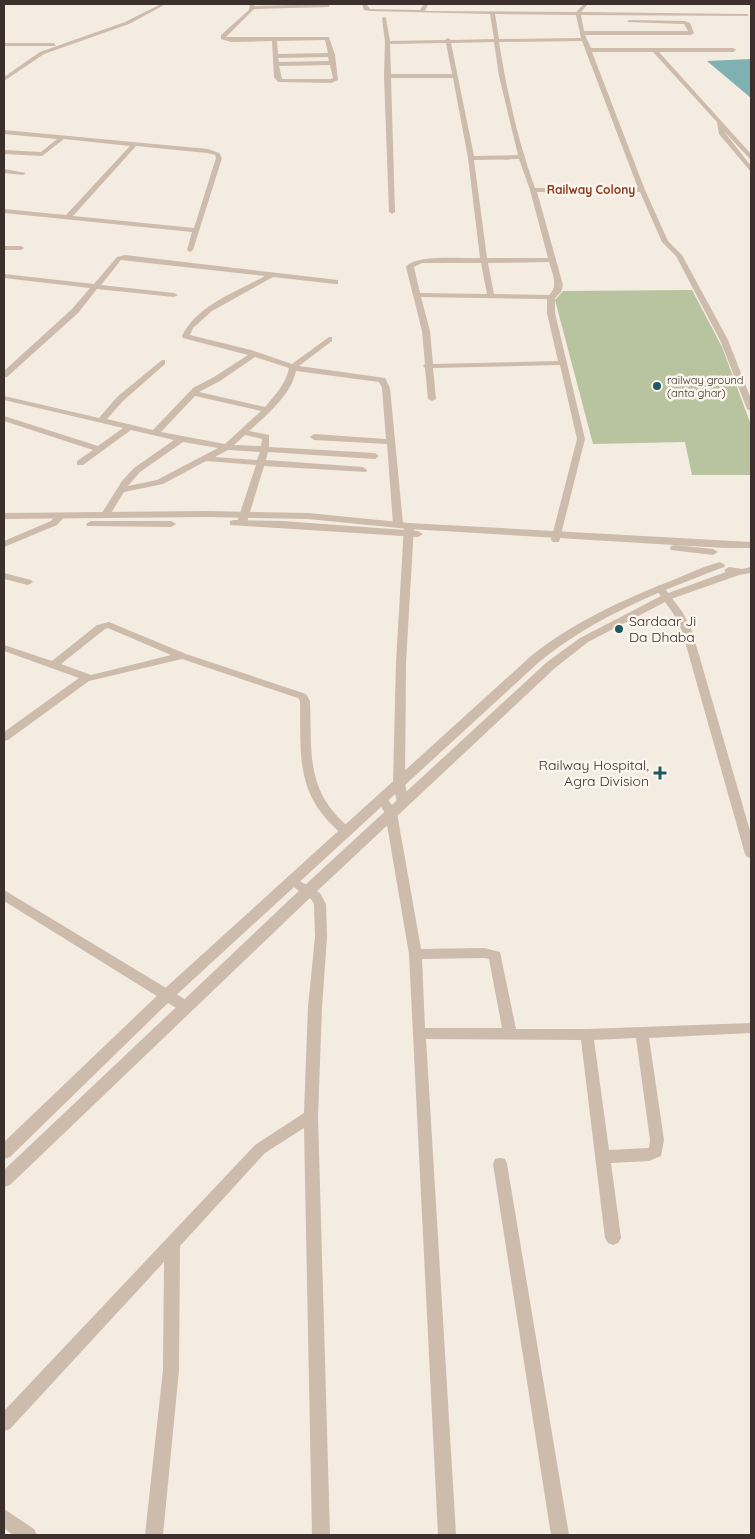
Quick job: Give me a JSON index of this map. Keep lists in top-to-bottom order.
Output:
{
  "districts": ["Railway Colony"],
  "places": {
    "other": ["railway ground (anta ghar)", "Sardaar Ji Da Dhaba"],
    "health": ["Railway Hospital, Agra Division"]
  }
}
